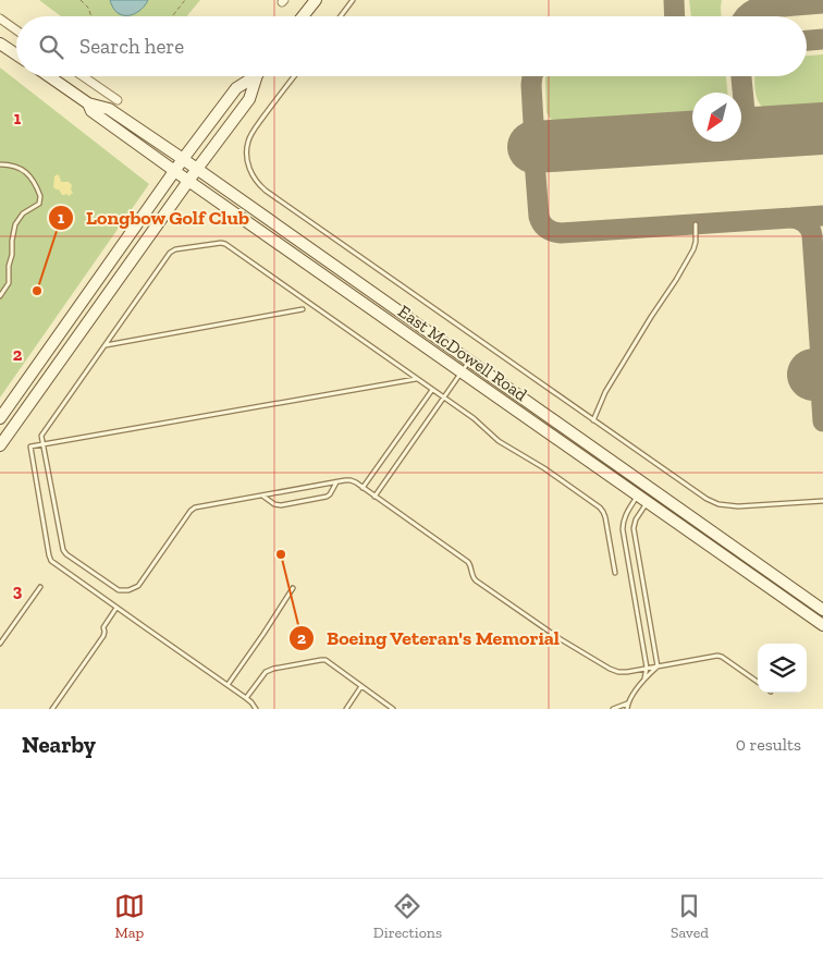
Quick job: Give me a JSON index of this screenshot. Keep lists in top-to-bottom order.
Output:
{
  "streets": {
    "main road": ["East McDowell Road"]
  },
  "places": ["Longbow Golf Club", "Boeing Veteran's Memorial"],
  "north": "bottom left",
  "page": {
    "search": "Search here",
    "heading": ["Nearby", "0 results"],
    "nav": ["Map", "Directions", "Saved"]
  },
  "grid": {
    "rows": ["1", "2", "3"]
  }
}
